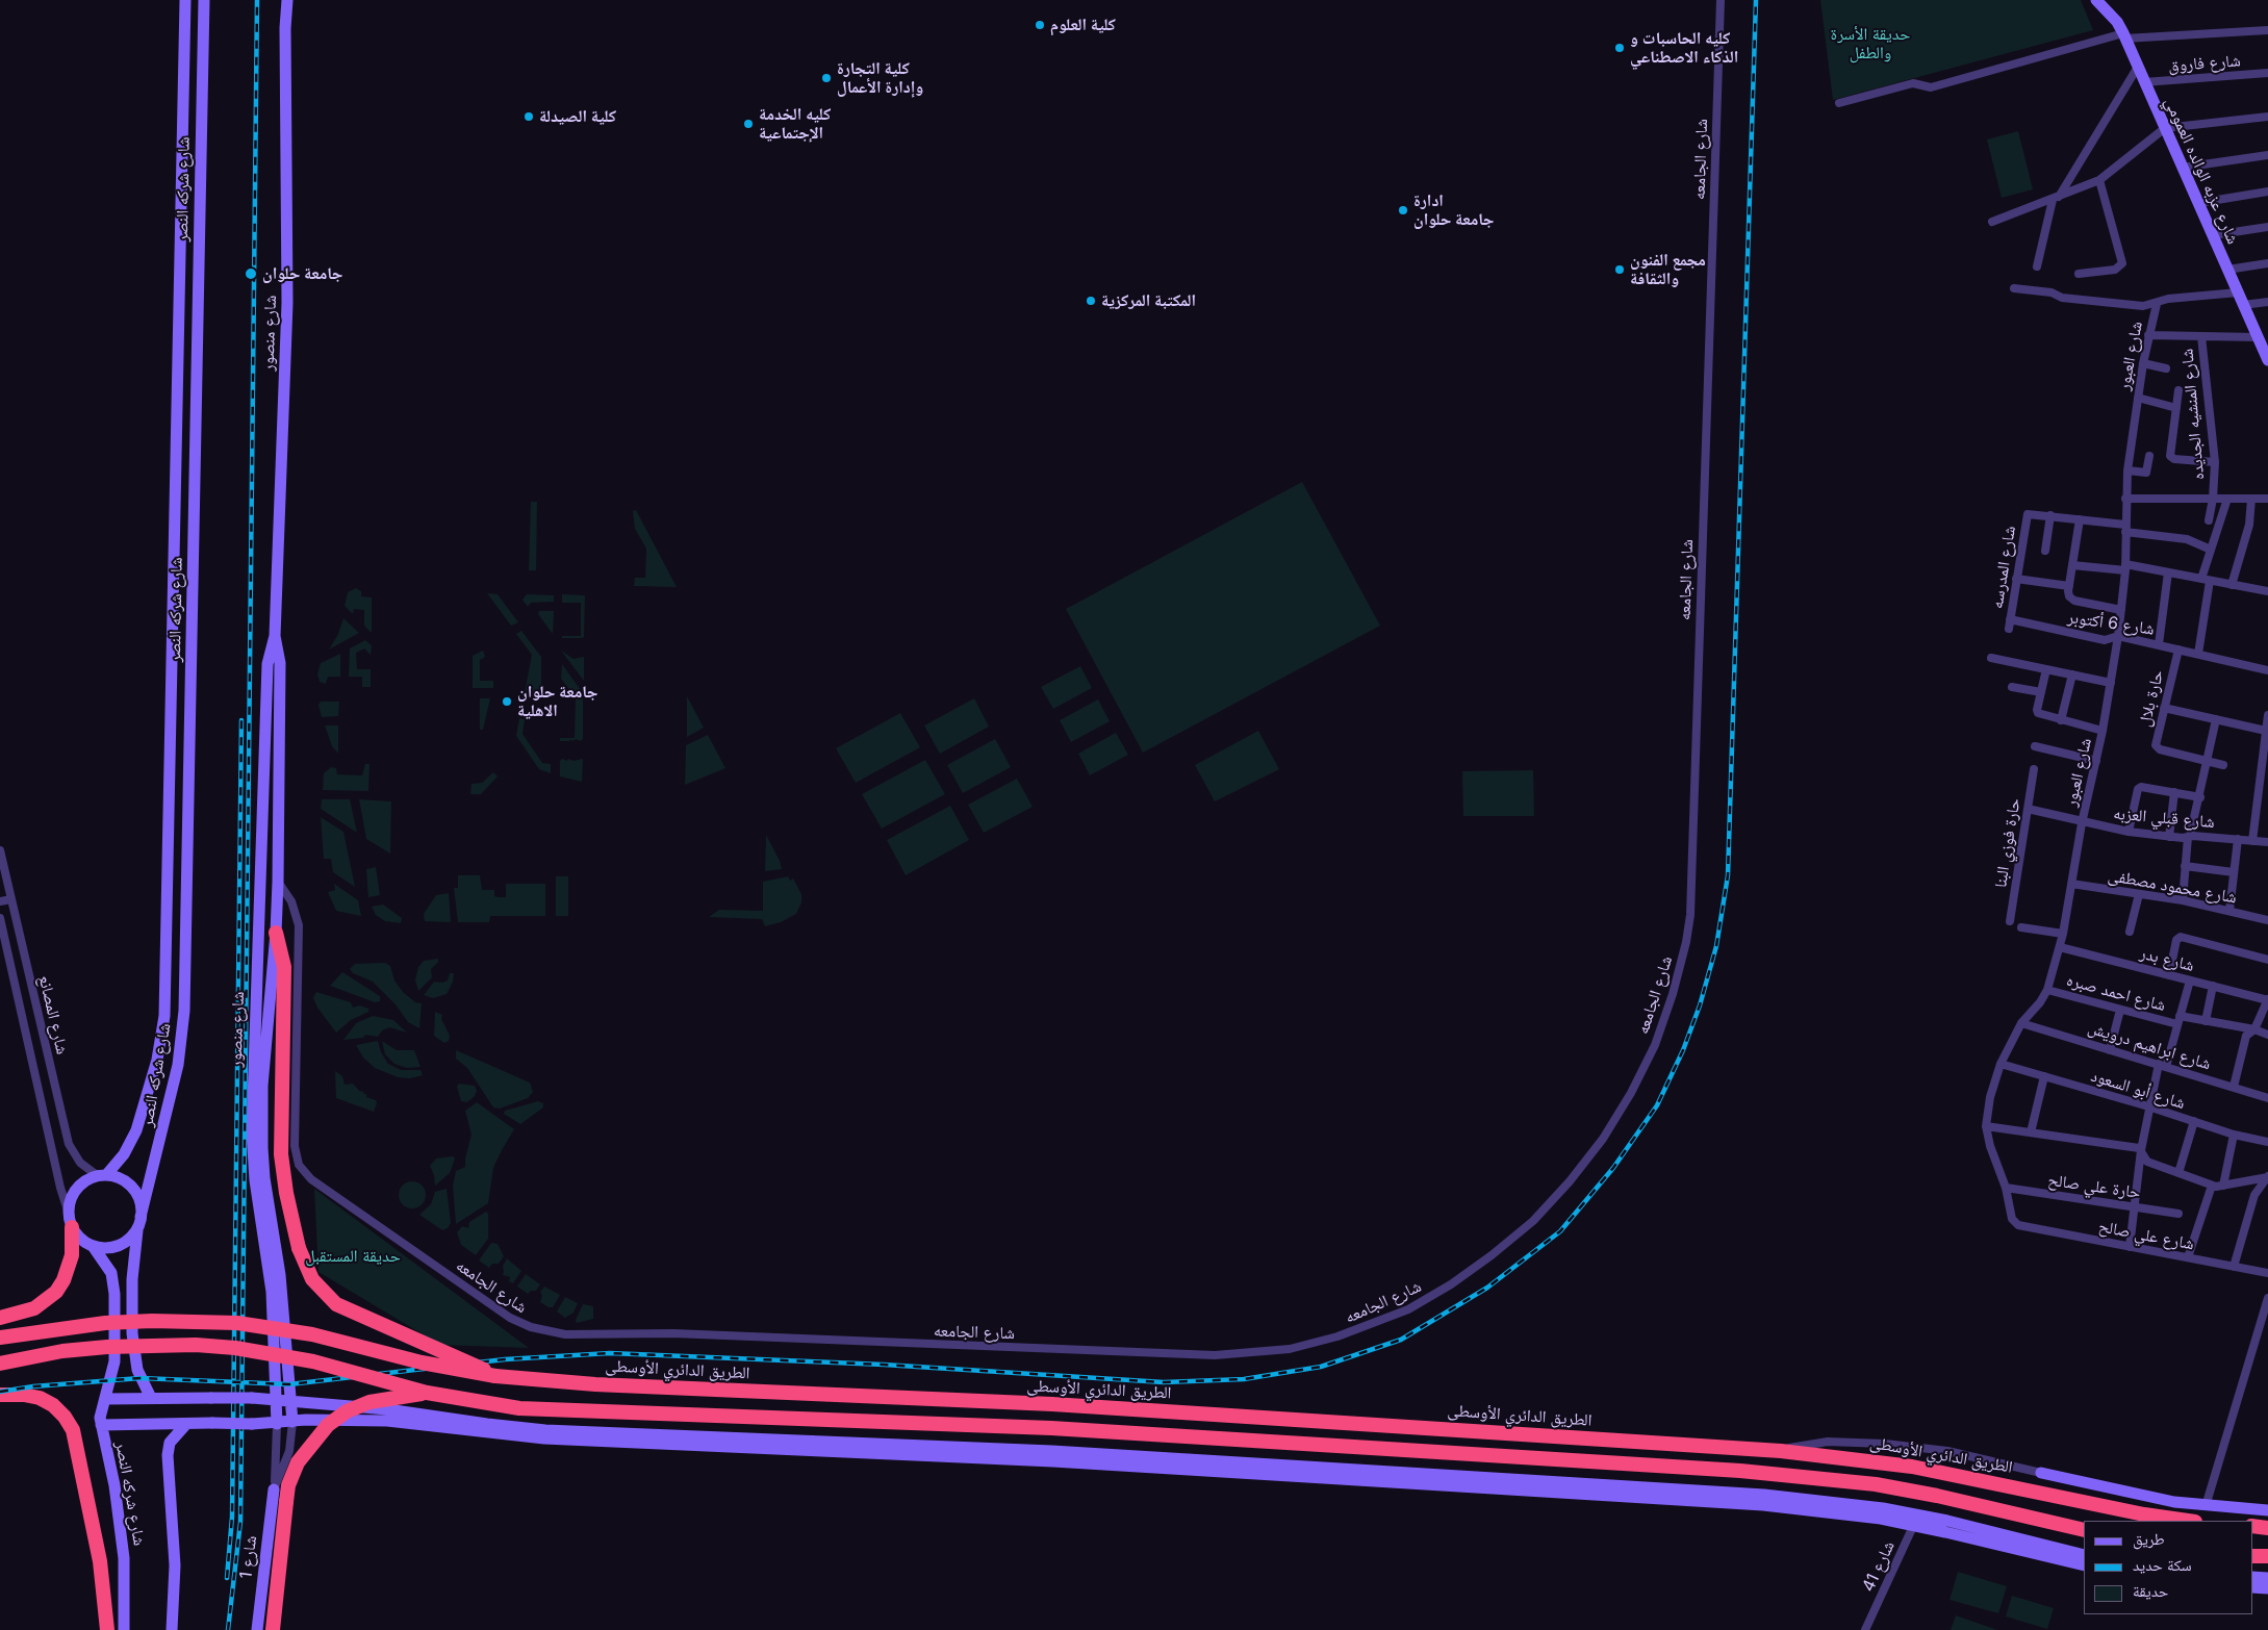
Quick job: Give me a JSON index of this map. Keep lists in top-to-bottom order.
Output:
{
  "streets": {
    "highway": ["الطريق الدائري الأوسطى"],
    "street": [
      "شارع فاروق",
      "شارع الجامعه",
      "شارع عزبه الوالده العمومي",
      "شارع شركه النصر",
      "شارع منصور",
      "شارع العبور",
      "شارع المنشيه الجديده",
      "شارع المدرسه",
      "شارع 6 أكتوبر",
      "حارة بلال",
      "شارع قبلي العزبه",
      "حارة فوزي البنا",
      "شارع محمود مصطفى",
      "شارع بدر",
      "شارع احمد صبره",
      "شارع المصانع",
      "شارع ابراهيم درويش",
      "شارع أبو السعود",
      "حارة علي صالح",
      "شارع علي صالح",
      "شارع 1",
      "شارع 41"
    ]
  },
  "crossings": [
    ["شارع فاروق", "شارع عزبه الوالده العمومي"],
    ["شارع الجامعه", "شارع منصور"],
    ["شارع شركه النصر", "شارع المصانع"],
    ["شارع منصور", "شارع 1"],
    ["شارع العبور", "شارع المدرسه"],
    ["شارع العبور", "شارع 6 أكتوبر"],
    ["شارع العبور", "شارع قبلي العزبه"],
    ["شارع العبور", "شارع محمود مصطفى"],
    ["شارع العبور", "شارع بدر"],
    ["شارع العبور", "شارع احمد صبره"],
    ["شارع العبور", "شارع ابراهيم درويش"],
    ["شارع العبور", "شارع أبو السعود"],
    ["شارع العبور", "حارة علي صالح"],
    ["شارع العبور", "شارع علي صالح"],
    ["شارع المدرسه", "شارع 6 أكتوبر"],
    ["شارع 6 أكتوبر", "حارة بلال"],
    ["شارع قبلي العزبه", "حارة فوزي البنا"]
  ],
  "parks": ["حديقة الأسرة والطفل", "حديقة المستقبل"],
  "places": [
    "كلية العلوم",
    "كليه الحاسبات و الذكاء الاصطناعي",
    "كلية التجارة وإدارة الأعمال",
    "كلية الصيدلة",
    "كليه الخدمة الإجتماعية",
    "ادارة جامعة حلوان",
    "مجمع الفنون والثقافة",
    "جامعة حلوان",
    "المكتبة المركزية",
    "جامعة حلوان الاهلية"
  ],
  "legend": ["طريق", "سكة حديد", "حديقة"]
}
